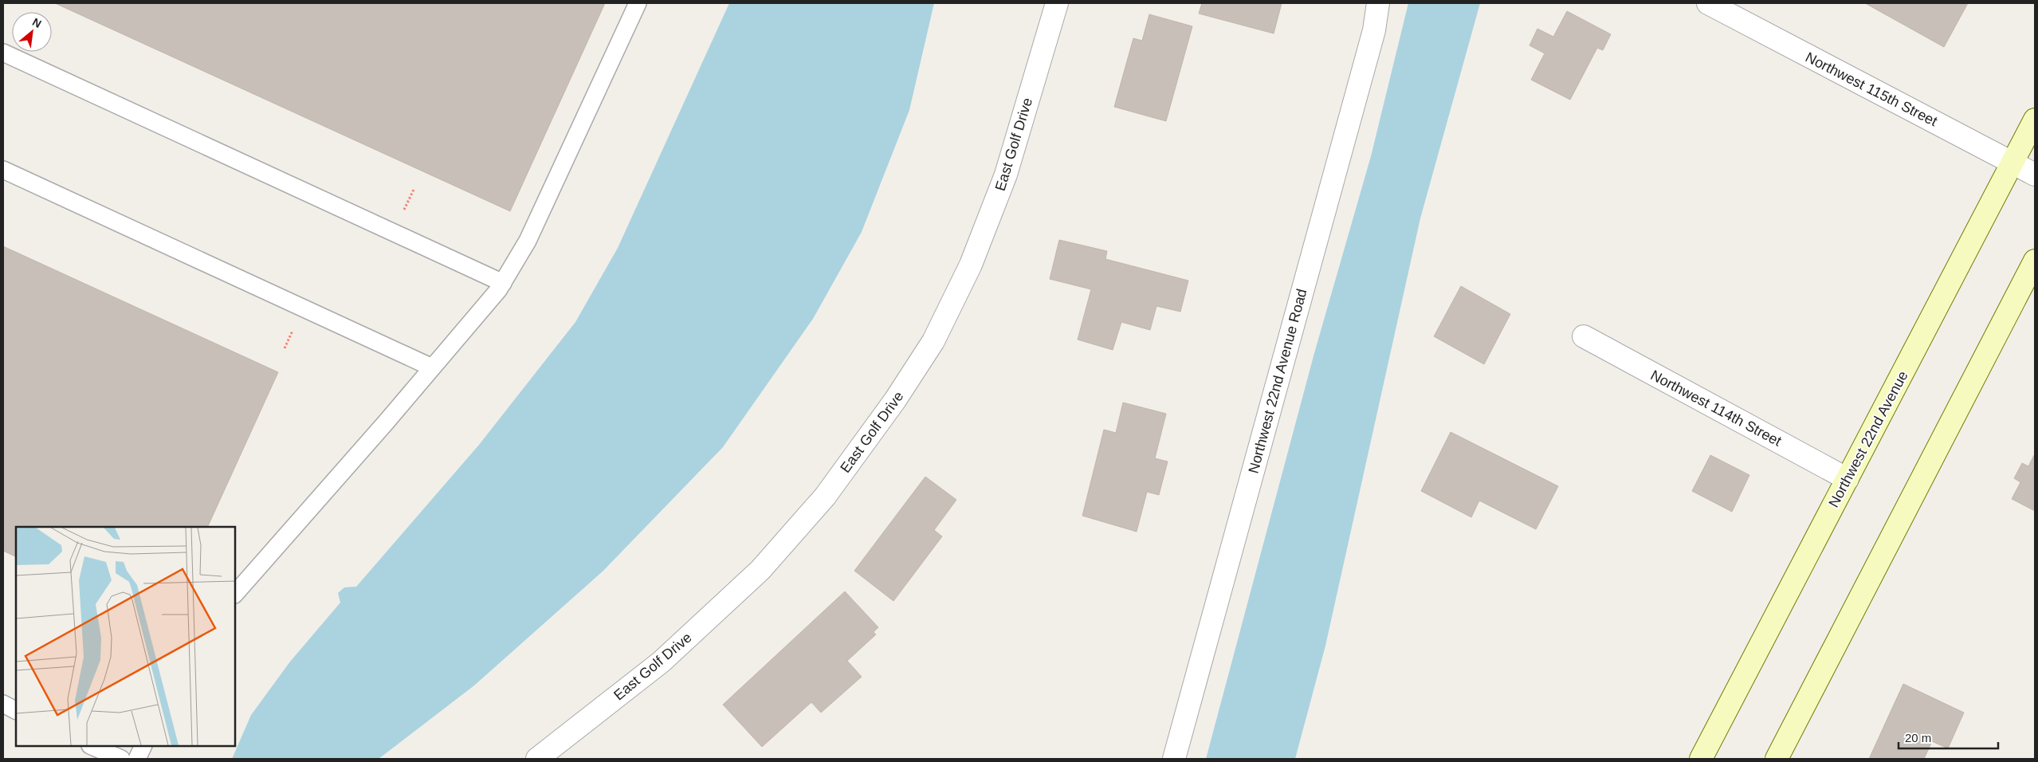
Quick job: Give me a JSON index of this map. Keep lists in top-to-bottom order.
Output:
{
  "streets": {
    "main road": ["Northwest 22nd Avenue"],
    "street": [
      "Northwest 115th Street",
      "East Golf Drive",
      "Northwest 22nd Avenue Road",
      "Northwest 114th Street"
    ]
  },
  "crossings": [
    ["Northwest 115th Street", "Northwest 22nd Avenue"],
    ["Northwest 114th Street", "Northwest 22nd Avenue"]
  ],
  "scale_bar": "20 m",
  "north": "top right"
}
